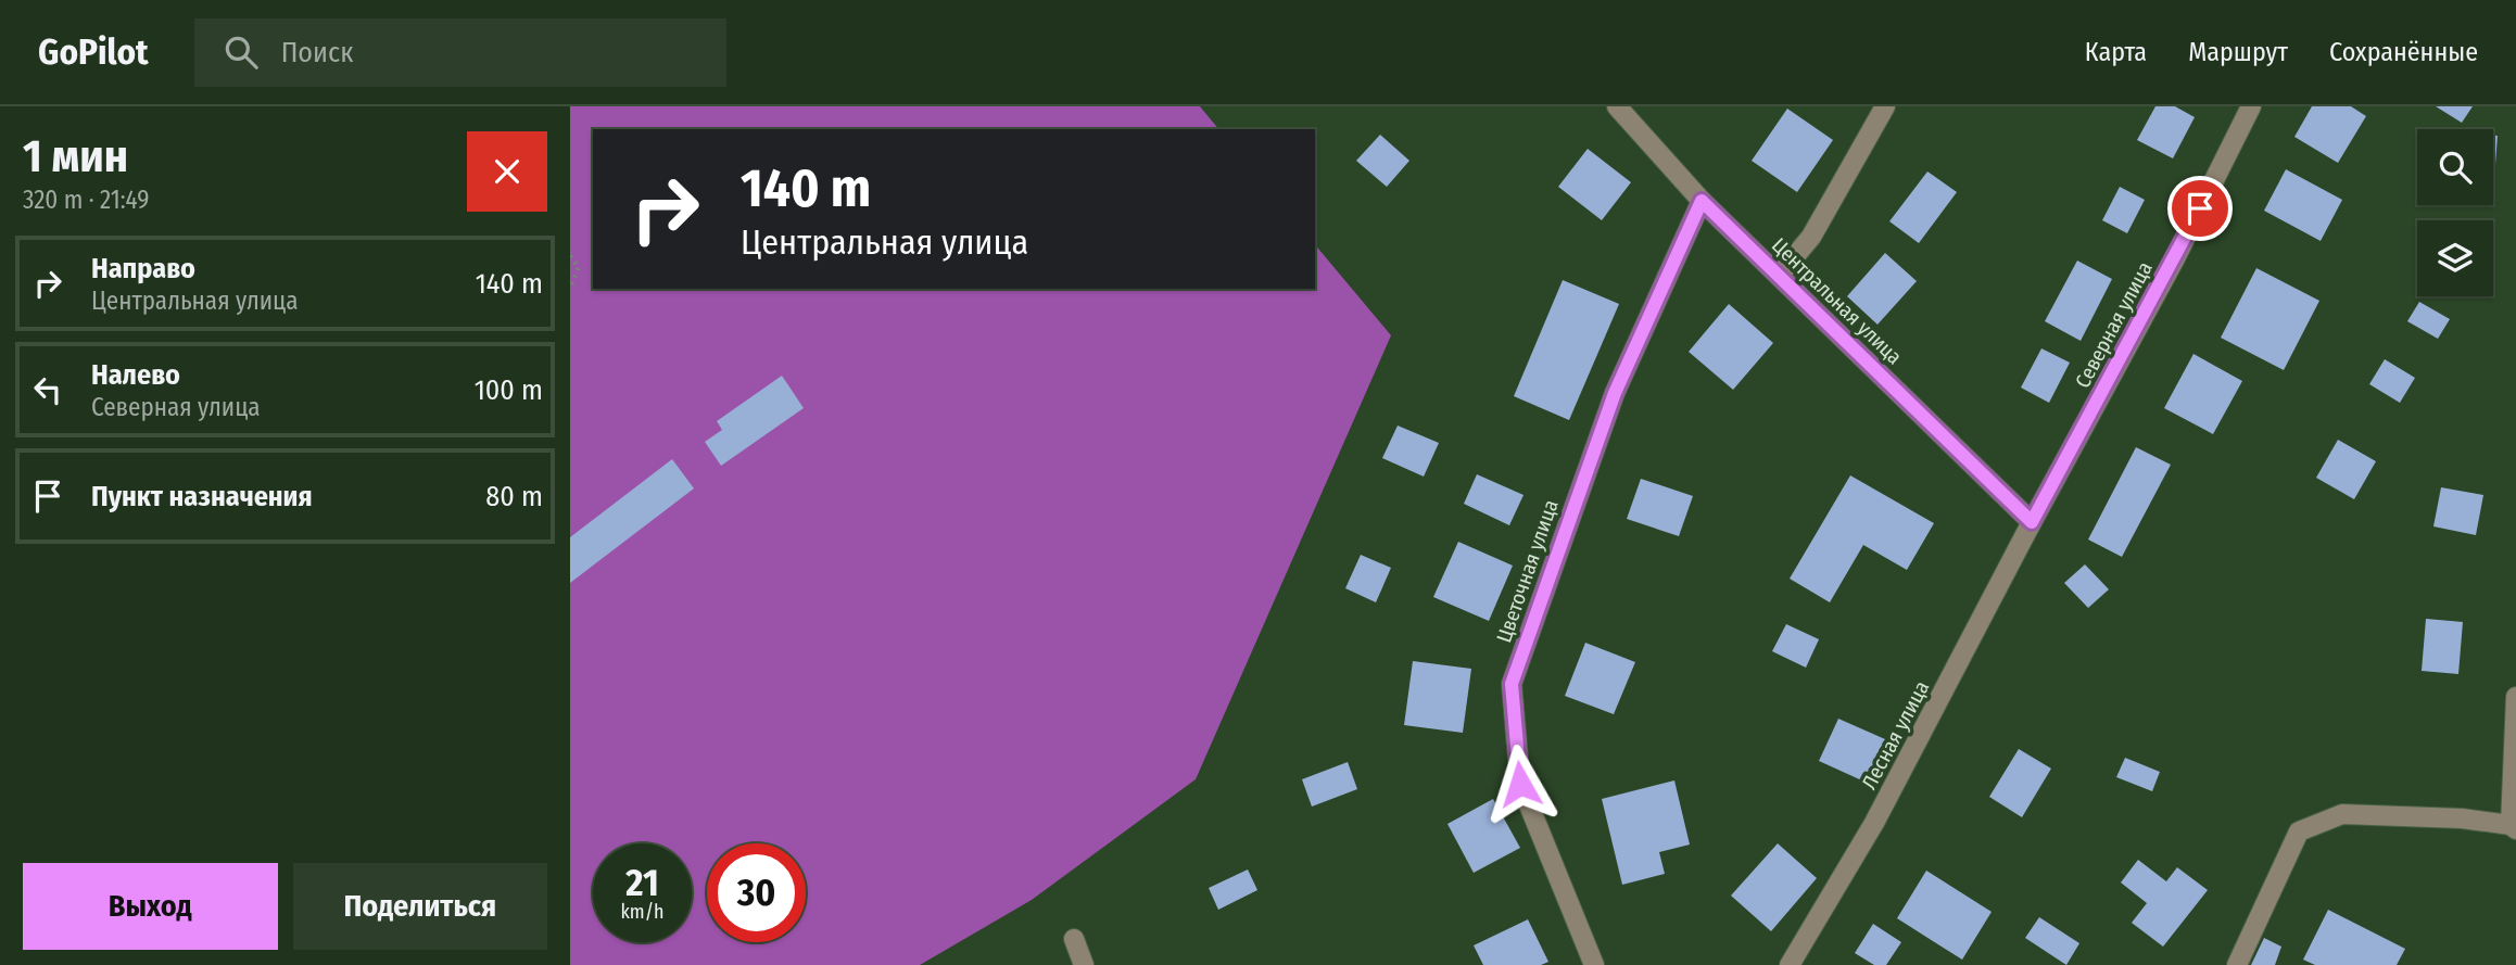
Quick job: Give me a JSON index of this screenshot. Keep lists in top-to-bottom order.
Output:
{
  "streets": {
    "street": [
      "Центральная улица",
      "Северная улица",
      "Цветочная улица",
      "Лесная улица"
    ]
  },
  "crossings": [
    ["Центральная улица", "Северная улица"],
    ["Центральная улица", "Цветочная улица"],
    ["Центральная улица", "Лесная улица"],
    ["Северная улица", "Лесная улица"]
  ],
  "page": {
    "header": "GoPilot",
    "search": "Поиск",
    "nav": ["Карта", "Маршрут", "Сохранённые"],
    "heading": ["1 мин", "320 m · 21:49"],
    "turn": ["140 m", "Центральная улица"],
    "list": [
      {
        "name": "Направо",
        "note": "Центральная улица",
        "value": "140 m"
      },
      {
        "name": "Налево",
        "note": "Северная улица",
        "value": "100 m"
      },
      {
        "name": "Пункт назначения",
        "value": "80 m"
      }
    ],
    "speed": "21 km/h",
    "limit": "30",
    "buttons": ["Выход", "Поделиться"]
  }
}
